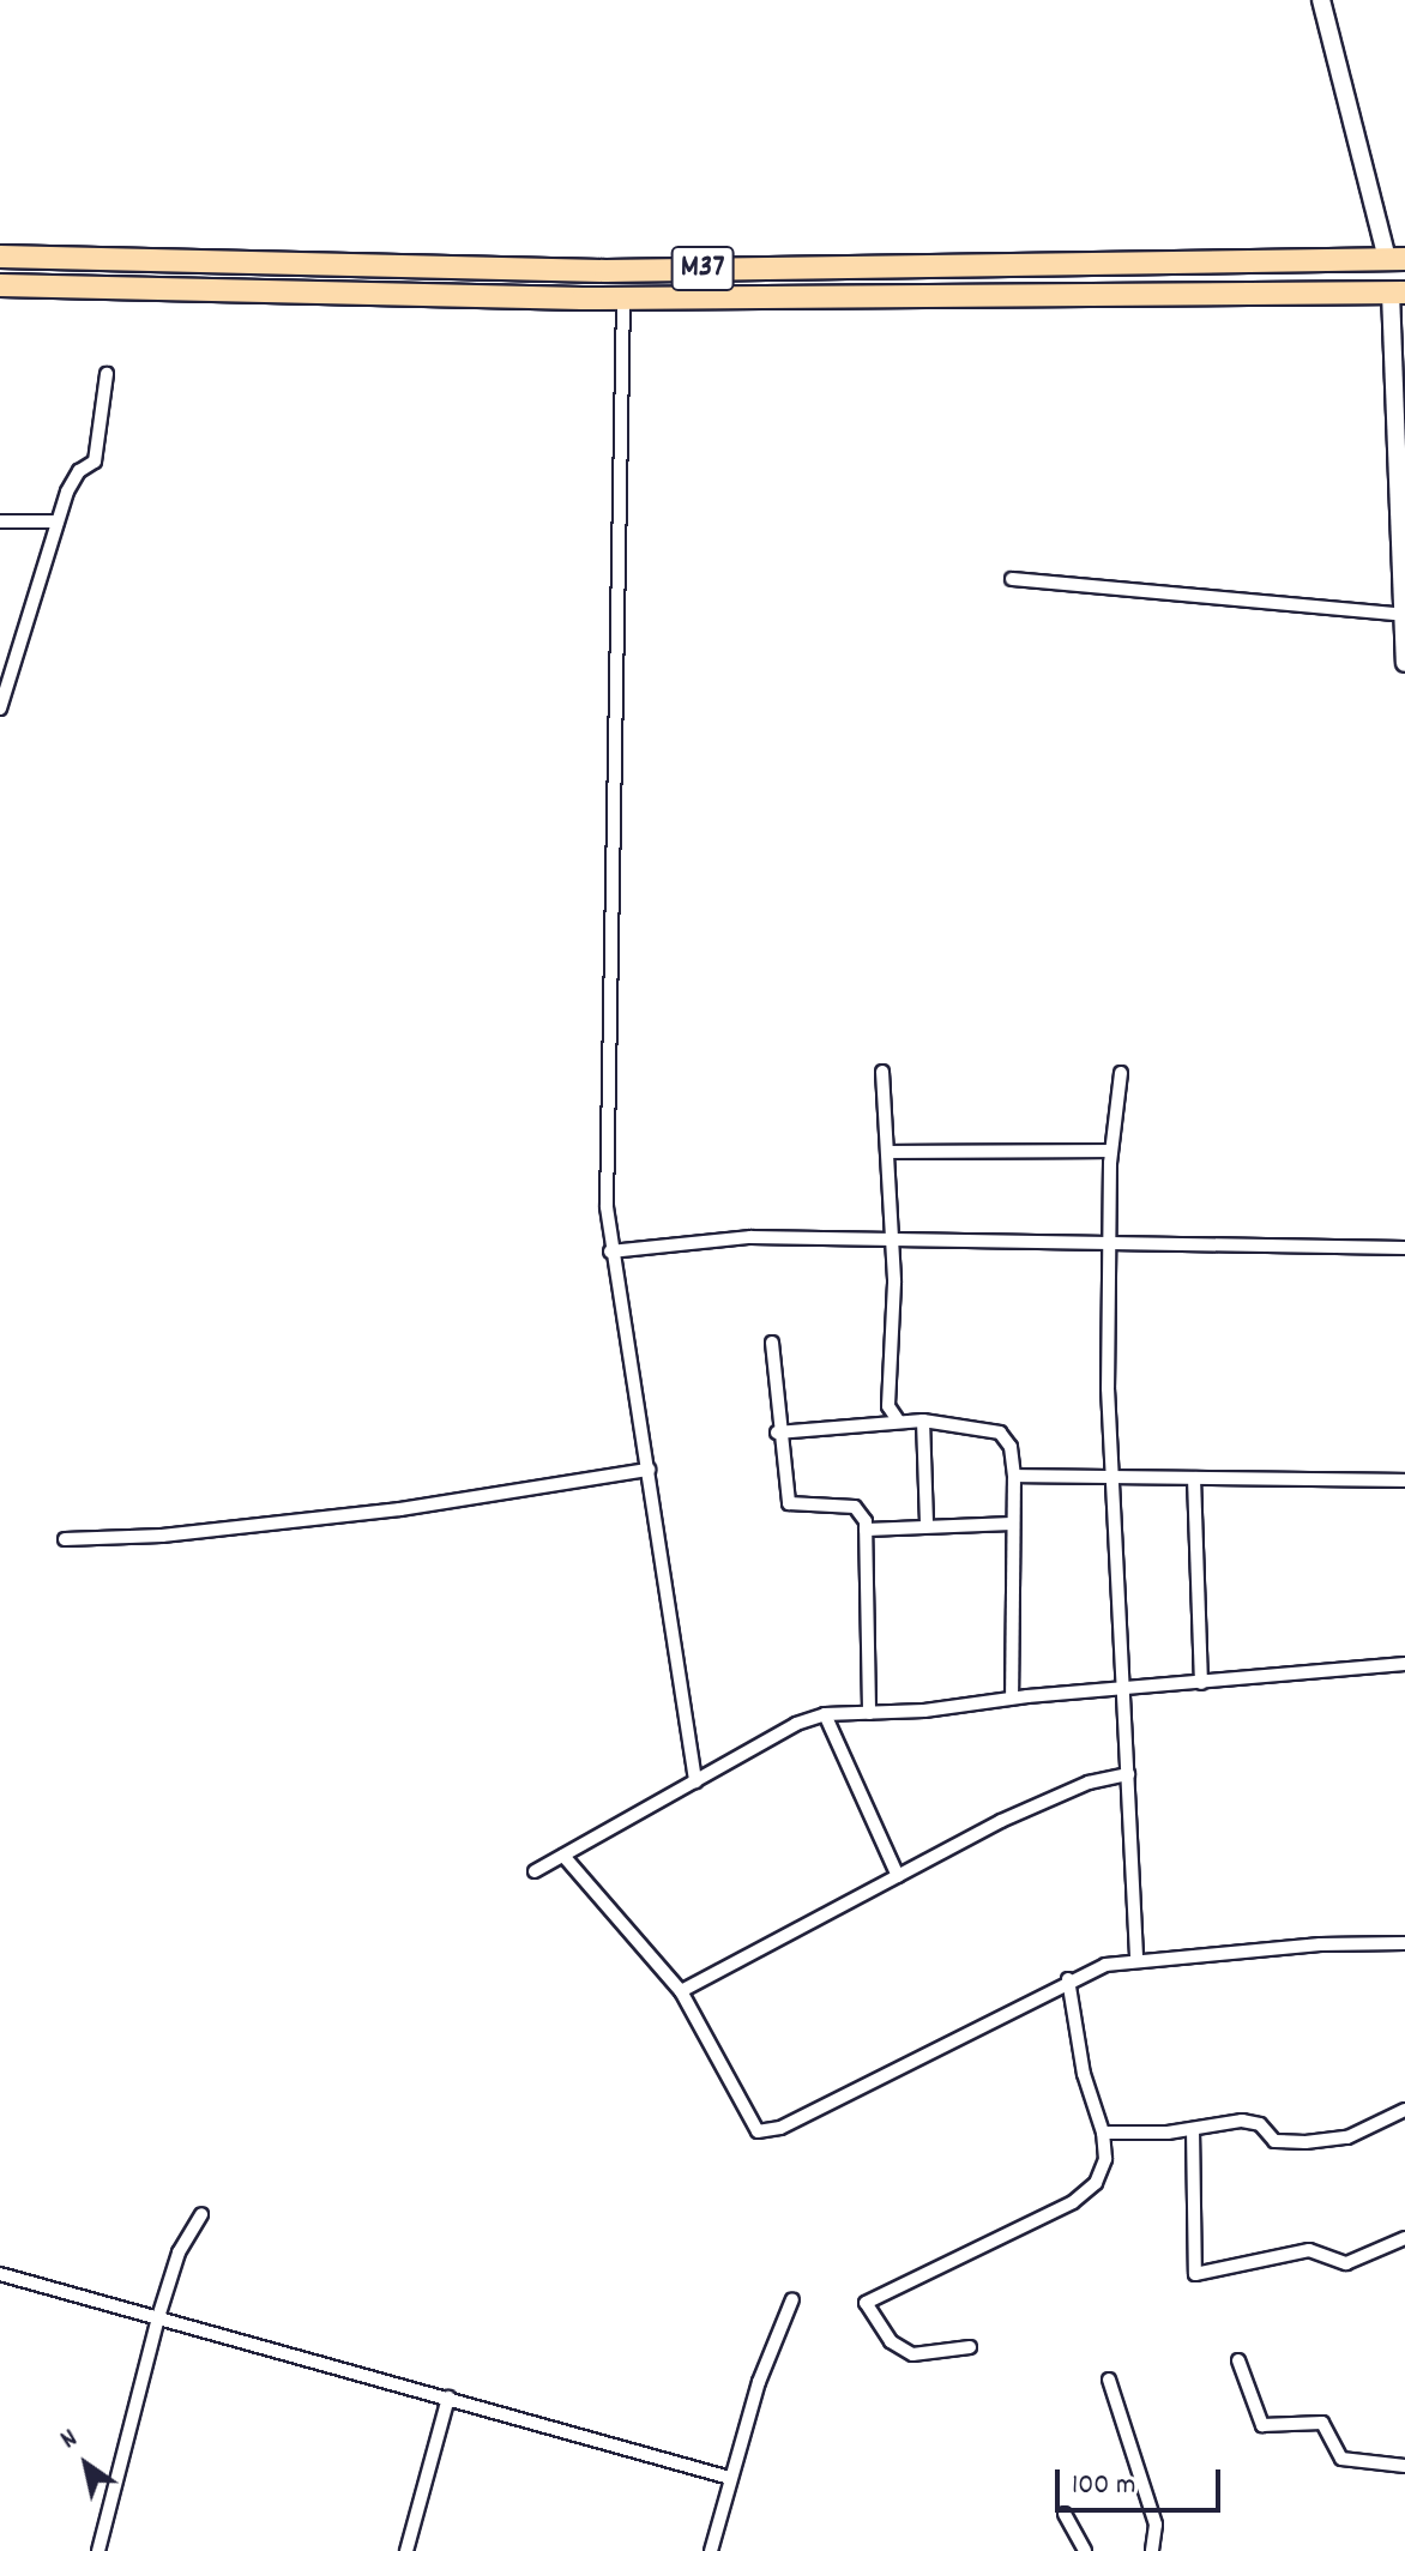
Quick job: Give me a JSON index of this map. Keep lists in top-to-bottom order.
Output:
{
  "streets": {
    "highway": ["M37"]
  },
  "scale_bar": "100 m",
  "north": "top left"
}
